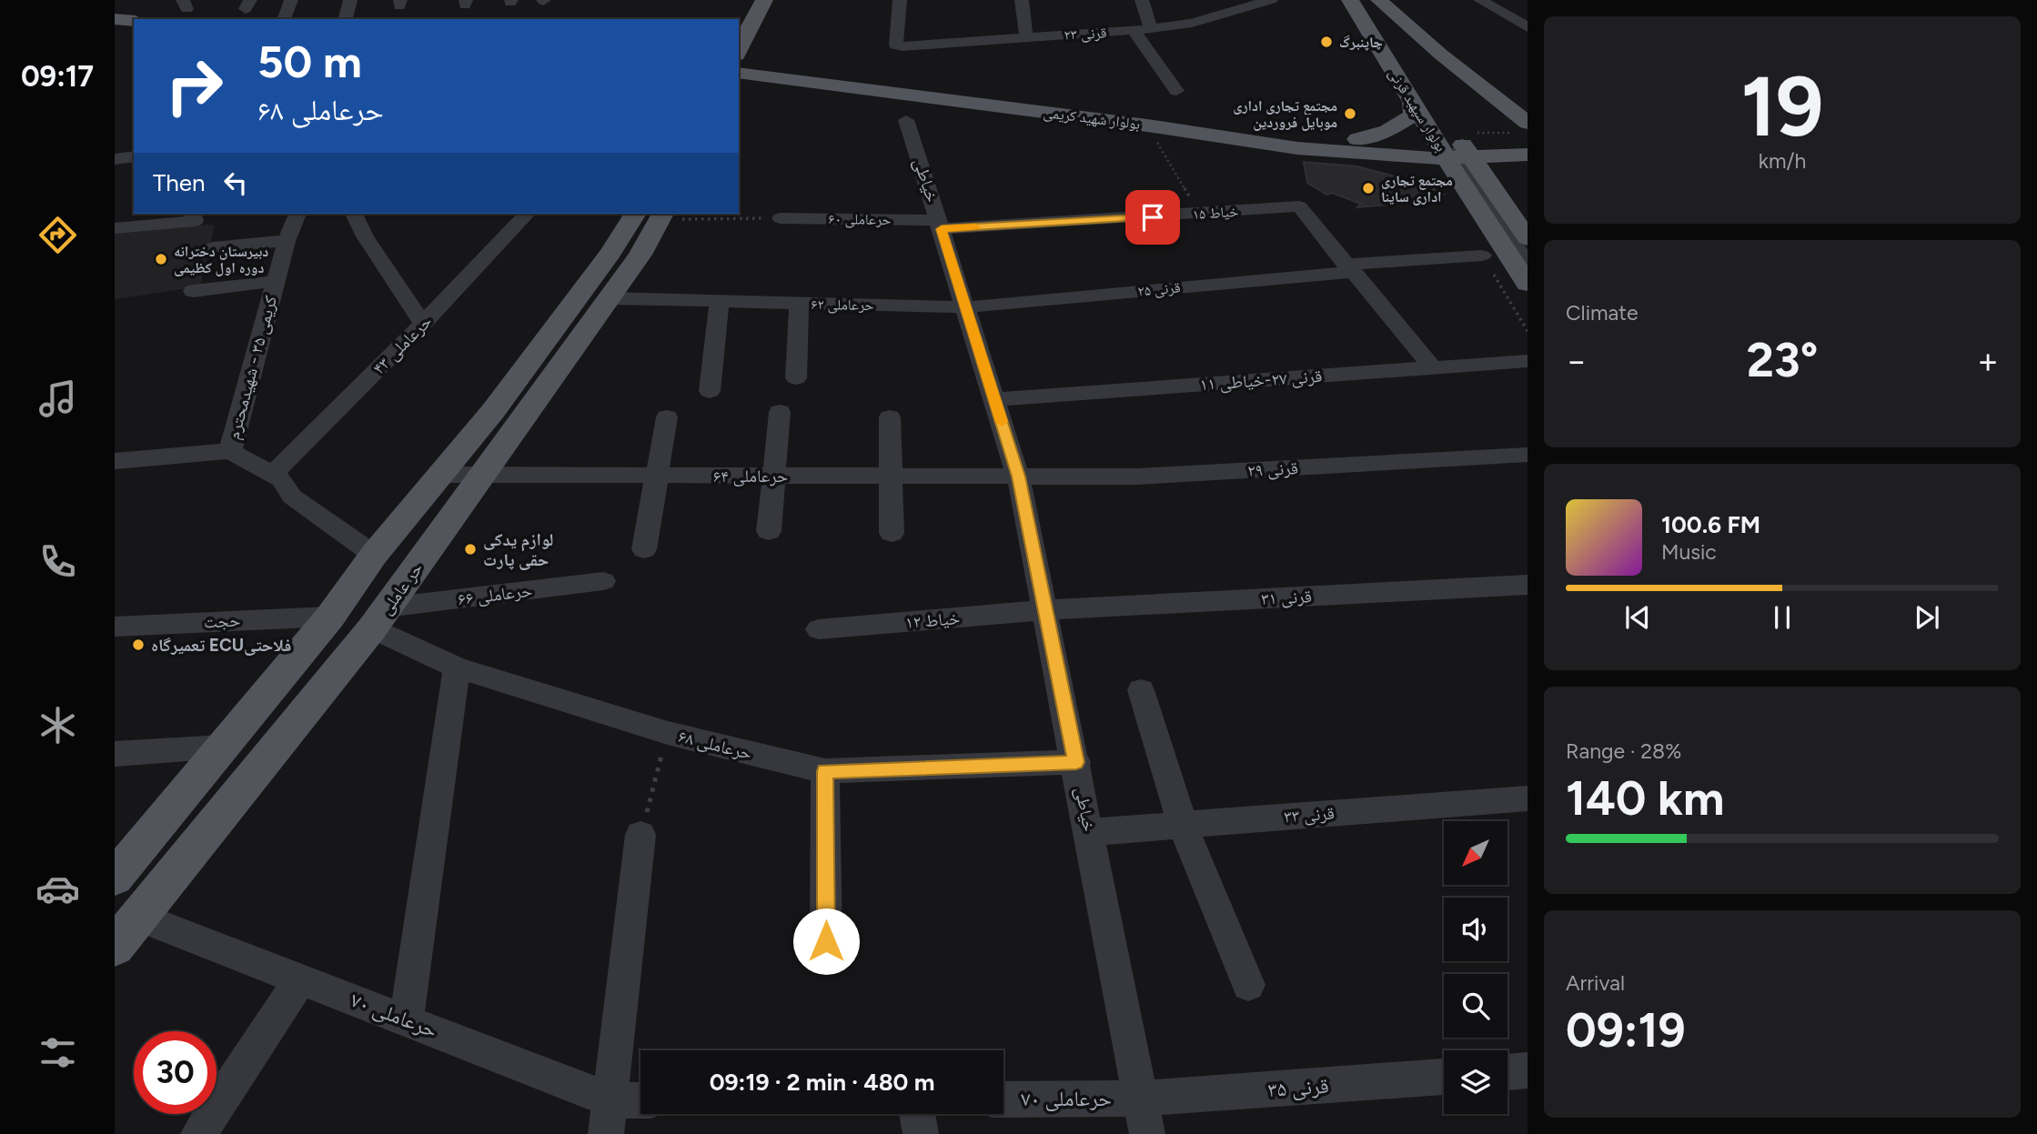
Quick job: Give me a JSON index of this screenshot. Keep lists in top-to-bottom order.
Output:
{
  "streets": {
    "main road": ["بولوار سپهبد قرنی", "بولوار شهید کریمی", "حر عاملی"],
    "street": [
      "قرنی ۲۳",
      "خیاطی",
      "خیاط ۱۵",
      "حرعاملی ۶۰",
      "قرنی ۲۵",
      "حرعاملی ۶۲",
      "حرعاملی ۴۳",
      "کریمی ۳۵ - شهیدمحترم",
      "قرنی ۲۷-خیاطی ۱۱",
      "قرنی ۲۹",
      "حرعاملی ۶۴",
      "حرعاملی ۶۶",
      "قرنی ۳۱",
      "خیاط ۱۲",
      "حجت",
      "حرعاملی ۶۸",
      "قرنی ۳۳",
      "حرعاملی ۷۰",
      "قرنی ۳۵"
    ]
  },
  "crossings": [
    ["بولوار سپهبد قرنی", "بولوار شهید کریمی"],
    ["خیاطی", "خیاط ۱۵"],
    ["خیاطی", "حرعاملی ۶۰"],
    ["خیاطی", "قرنی ۲۵"],
    ["خیاطی", "حرعاملی ۶۲"],
    ["خیاطی", "قرنی ۲۷-خیاطی ۱۱"],
    ["خیاطی", "قرنی ۲۹"],
    ["خیاطی", "حرعاملی ۶۴"],
    ["خیاطی", "قرنی ۳۱"],
    ["خیاطی", "خیاط ۱۲"],
    ["خیاطی", "حرعاملی ۶۸"],
    ["خیاطی", "قرنی ۳۳"],
    ["خیاطی", "حرعاملی ۷۰"],
    ["خیاطی", "قرنی ۳۵"],
    ["خیاط ۱۵", "حرعاملی ۶۰"],
    ["خیاط ۱۵", "قرنی ۲۵"],
    ["قرنی ۲۵", "حرعاملی ۶۲"],
    ["حرعاملی ۶۲", "حر عاملی"],
    ["قرنی ۲۹", "حرعاملی ۶۴"],
    ["حرعاملی ۶۴", "حر عاملی"],
    ["حر عاملی", "حرعاملی ۶۶"],
    ["حر عاملی", "حرعاملی ۶۸"],
    ["حر عاملی", "حرعاملی ۷۰"],
    ["حرعاملی ۶۶", "حرعاملی ۶۸"],
    ["قرنی ۳۱", "خیاط ۱۲"],
    ["حرعاملی ۷۰", "قرنی ۳۵"]
  ],
  "places": [
    "چاپنبرگ",
    "مجتمع تجاری اداری موبایل فروردین",
    "مجتمع تجاری اداری ساینا",
    "دبیرستان دخترانه دوره اول کظیمی",
    "لوازم یدکی حقی پارت",
    "تعمیرگاه ECUفلاحتی"
  ],
  "north": "bottom left",
  "page": {
    "tabs": "09:17",
    "tile": [
      ["19", "km/h"],
      "Climate",
      ["Range · 28%", "140 km"],
      ["Arrival", "09:19"]
    ],
    "turn": ["50 m", "حرعاملی ۶۸"],
    "then": "Then",
    "heat": ["−", "23°", "+"],
    "song": ["100.6 FM", "Music"],
    "limit": "30",
    "trip": "09:19 · 2 min · 480 m"
  }
}
